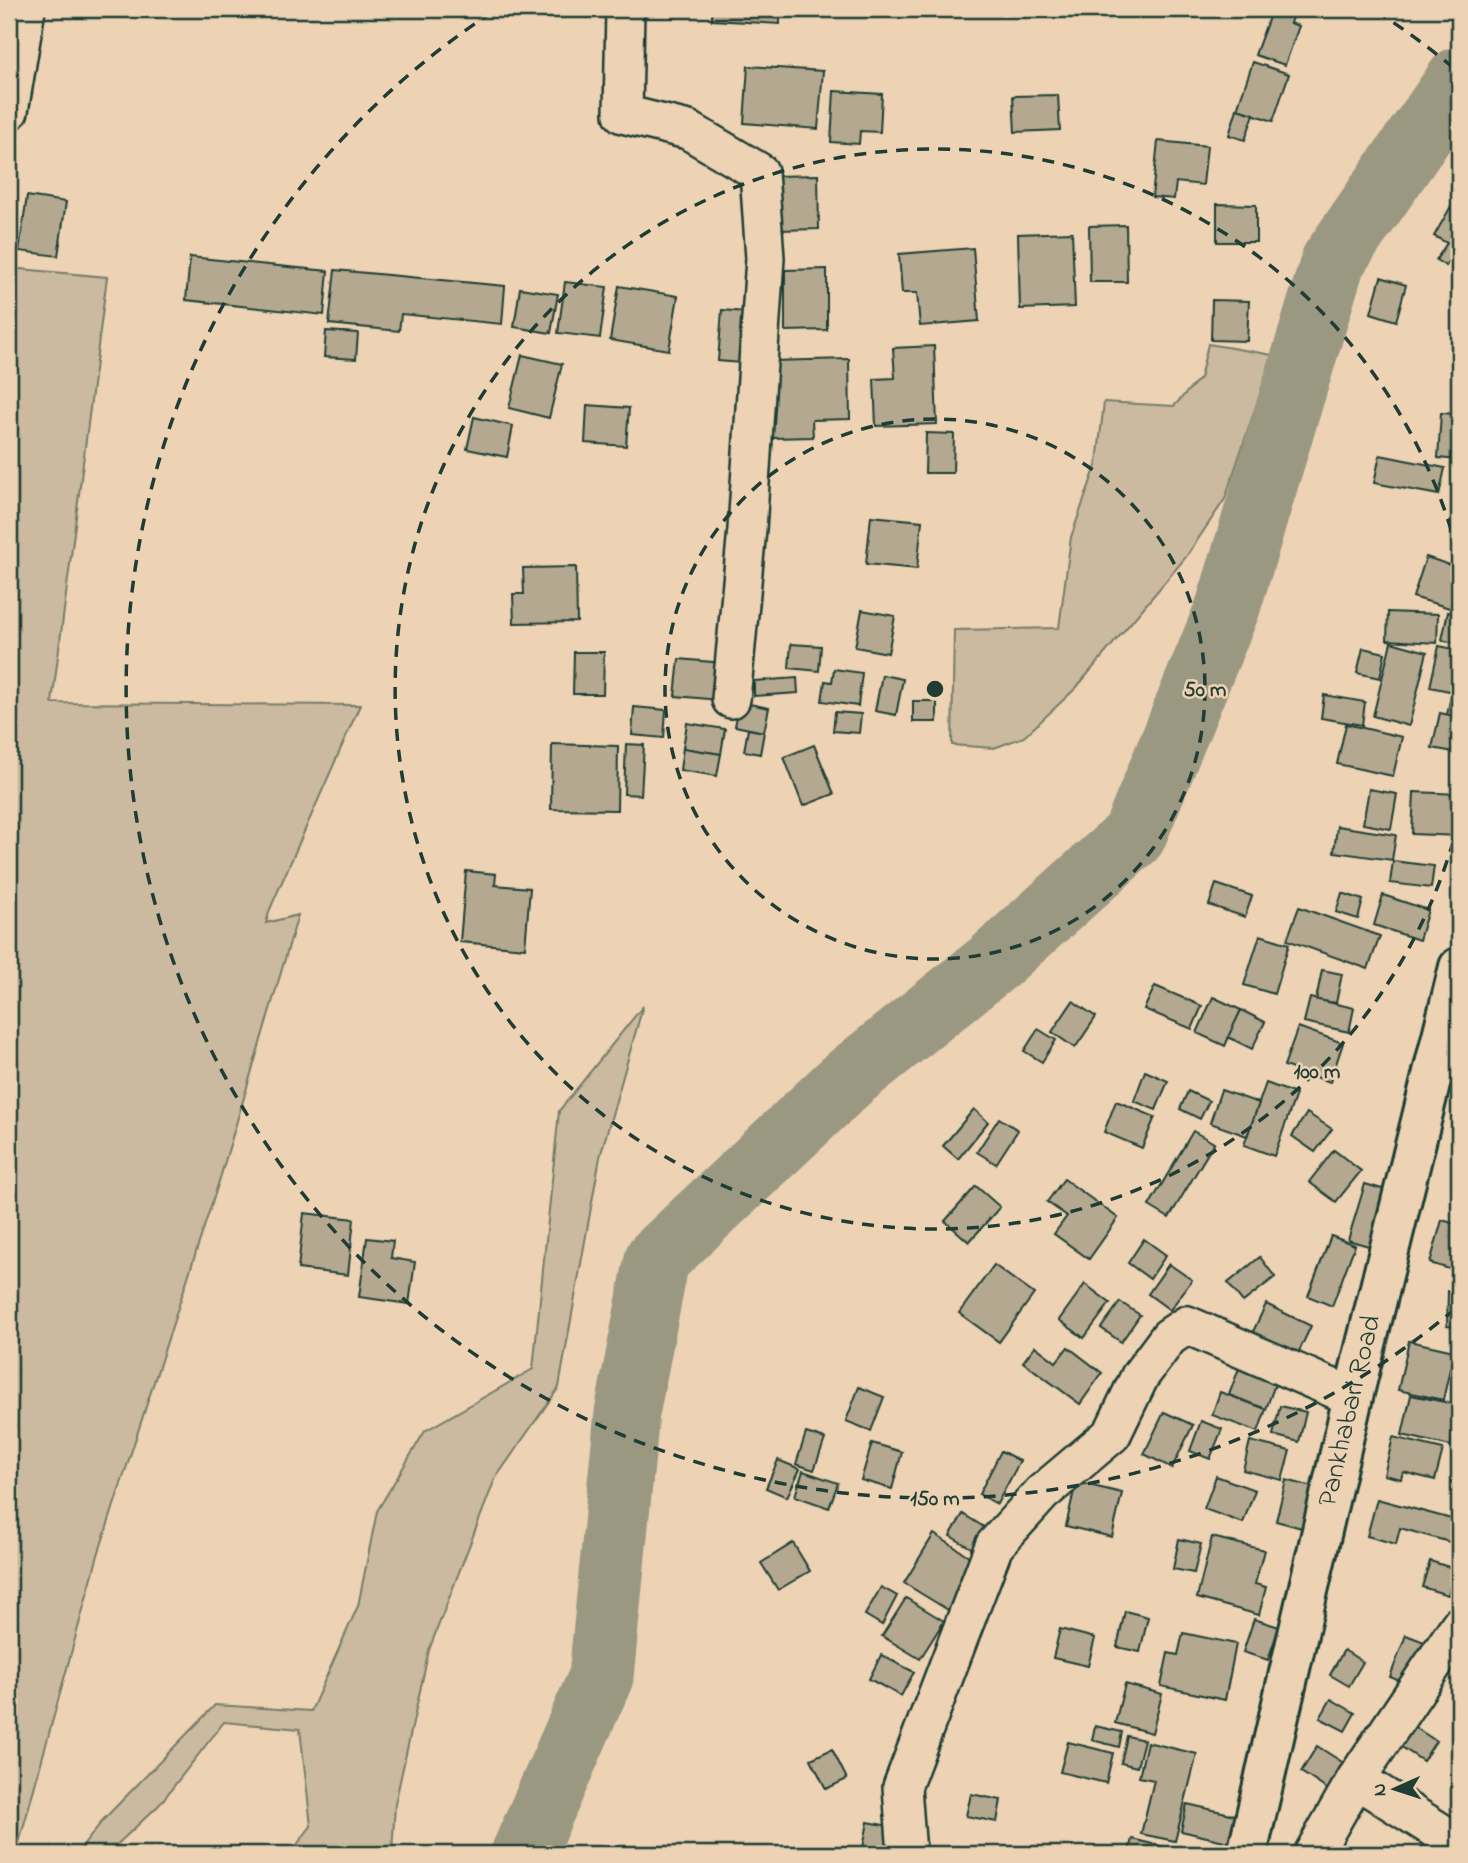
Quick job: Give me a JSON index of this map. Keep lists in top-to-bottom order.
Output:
{
  "streets": {
    "main road": ["Pankhabari Road"]
  },
  "north": "left",
  "rings": ["50 m", "100 m", "150 m"]
}
